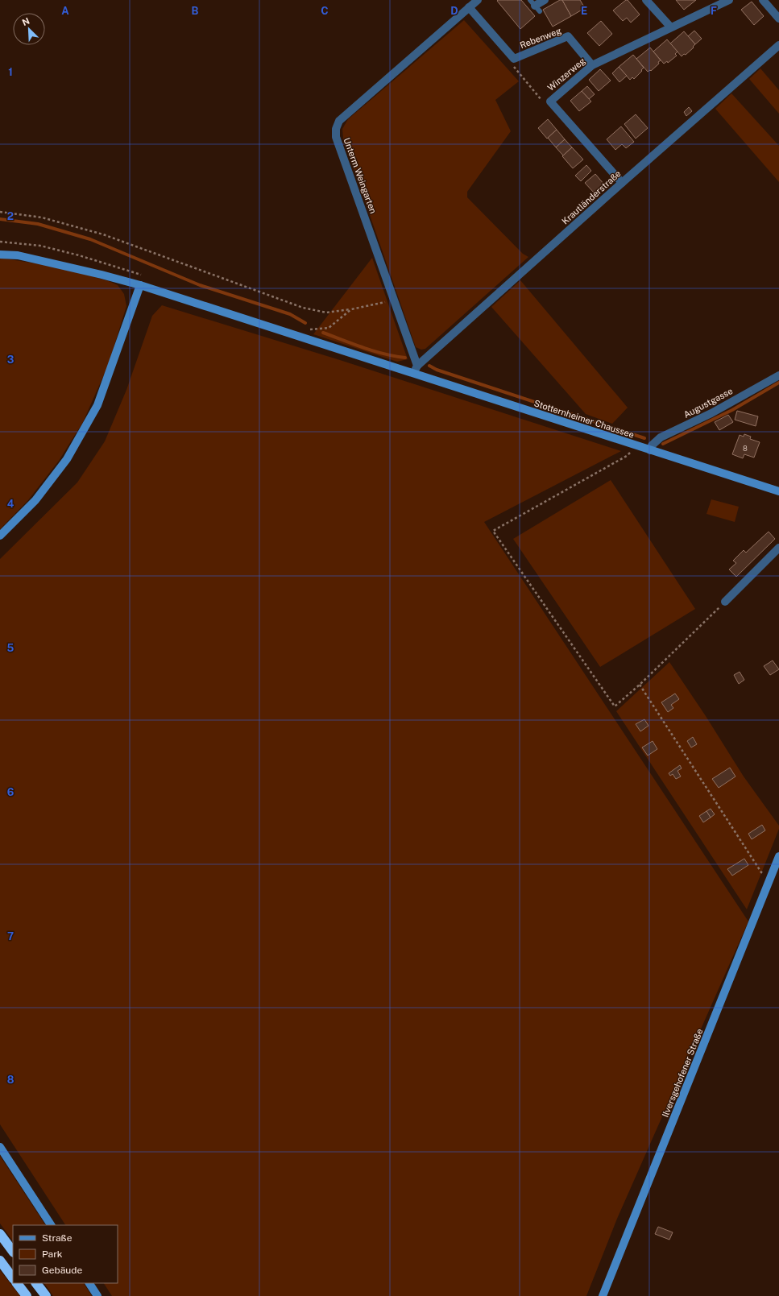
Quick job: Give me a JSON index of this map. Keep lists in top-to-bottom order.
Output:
{
  "streets": {
    "street": [
      "Rebenweg",
      "Winzerweg",
      "Unterm Weingarten",
      "Krautländerstraße",
      "Augustgasse",
      "Stotternheimer Chaussee",
      "Ilversgehofener Straße"
    ]
  },
  "crossings": [
    ["Rebenweg", "Winzerweg"],
    ["Rebenweg", "Unterm Weingarten"],
    ["Winzerweg", "Krautländerstraße"],
    ["Unterm Weingarten", "Krautländerstraße"],
    ["Augustgasse", "Stotternheimer Chaussee"]
  ],
  "house_numbers": ["8"],
  "legend": ["Straße", "Park", "Gebäude"],
  "north": "top left",
  "grid": {
    "columns": [
      "A",
      "B",
      "C",
      "D",
      "E",
      "F"
    ],
    "rows": [
      "1",
      "2",
      "3",
      "4",
      "5",
      "6",
      "7",
      "8"
    ]
  }
}
